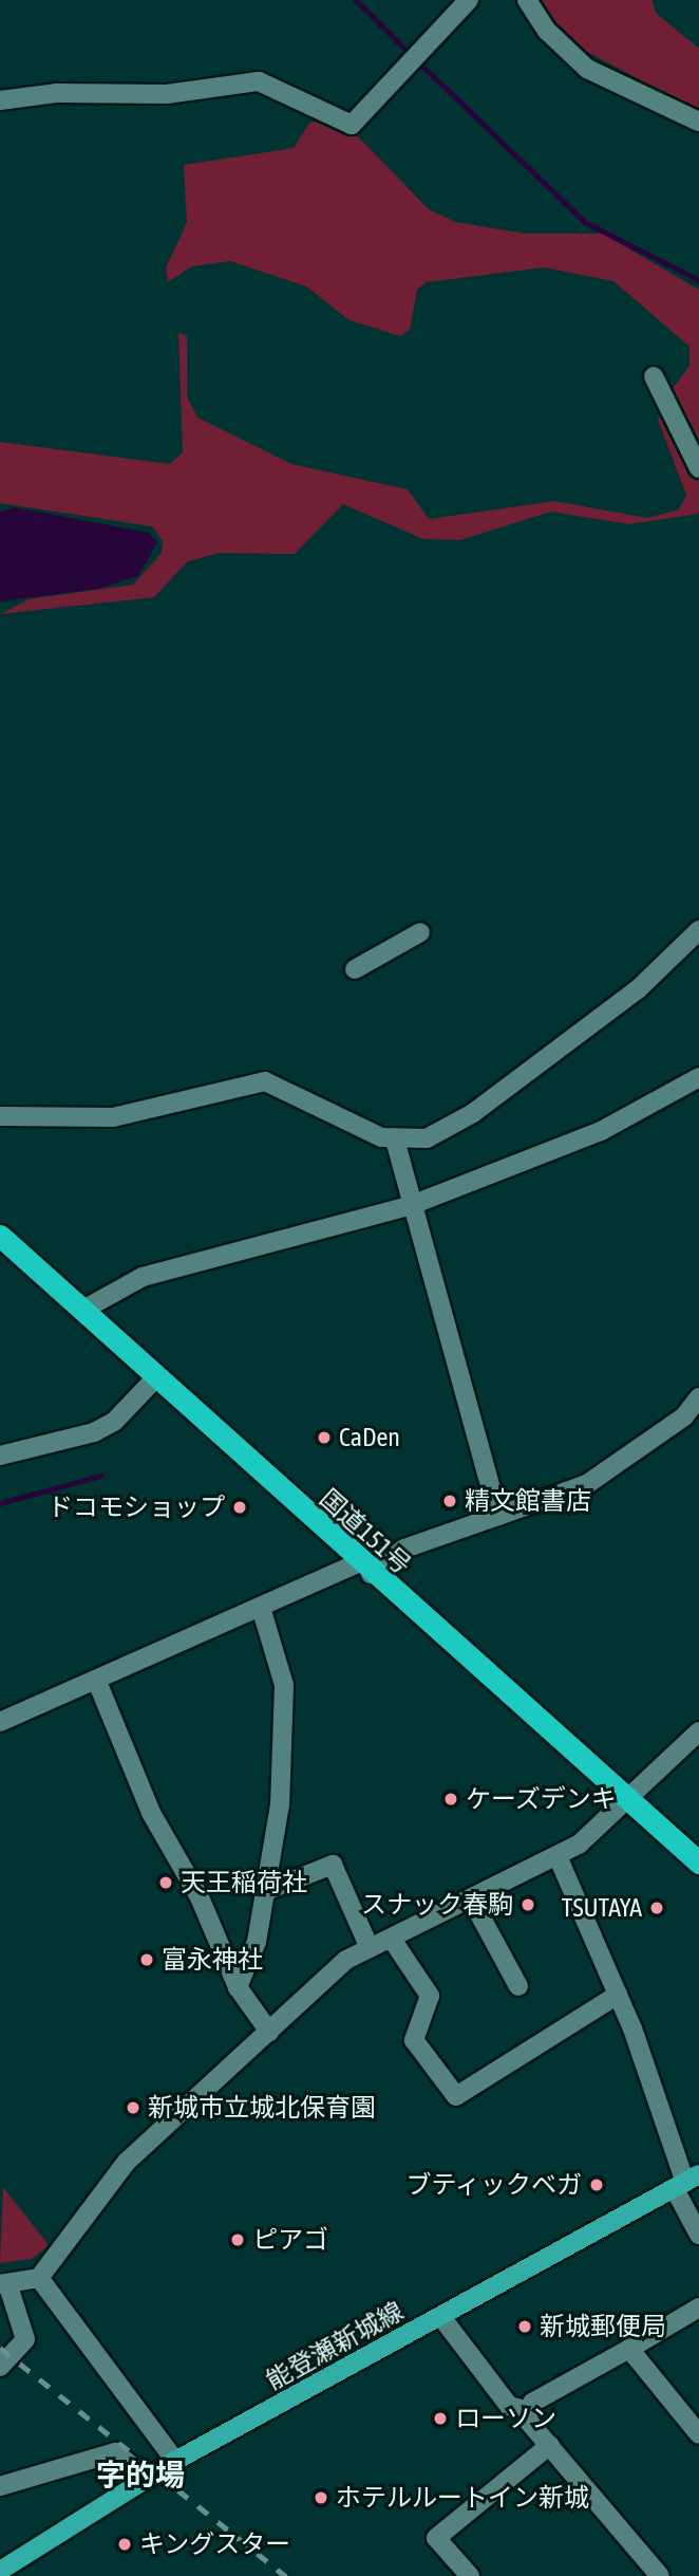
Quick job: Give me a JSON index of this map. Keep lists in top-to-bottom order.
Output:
{
  "streets": {
    "highway": ["国道151号"],
    "main road": ["能登瀬新城線"]
  },
  "districts": ["字的場"],
  "places": [
    "CaDen",
    "精文館書店",
    "ドコモショップ",
    "ケーズデンキ",
    "天王稲荷社",
    "スナック春駒",
    "TSUTAYA",
    "富永神社",
    "新城市立城北保育園",
    "ブティックベガ",
    "ピアゴ",
    "新城郵便局",
    "ローソン",
    "ホテルルートイン新城",
    "キングスター"
  ]
}
